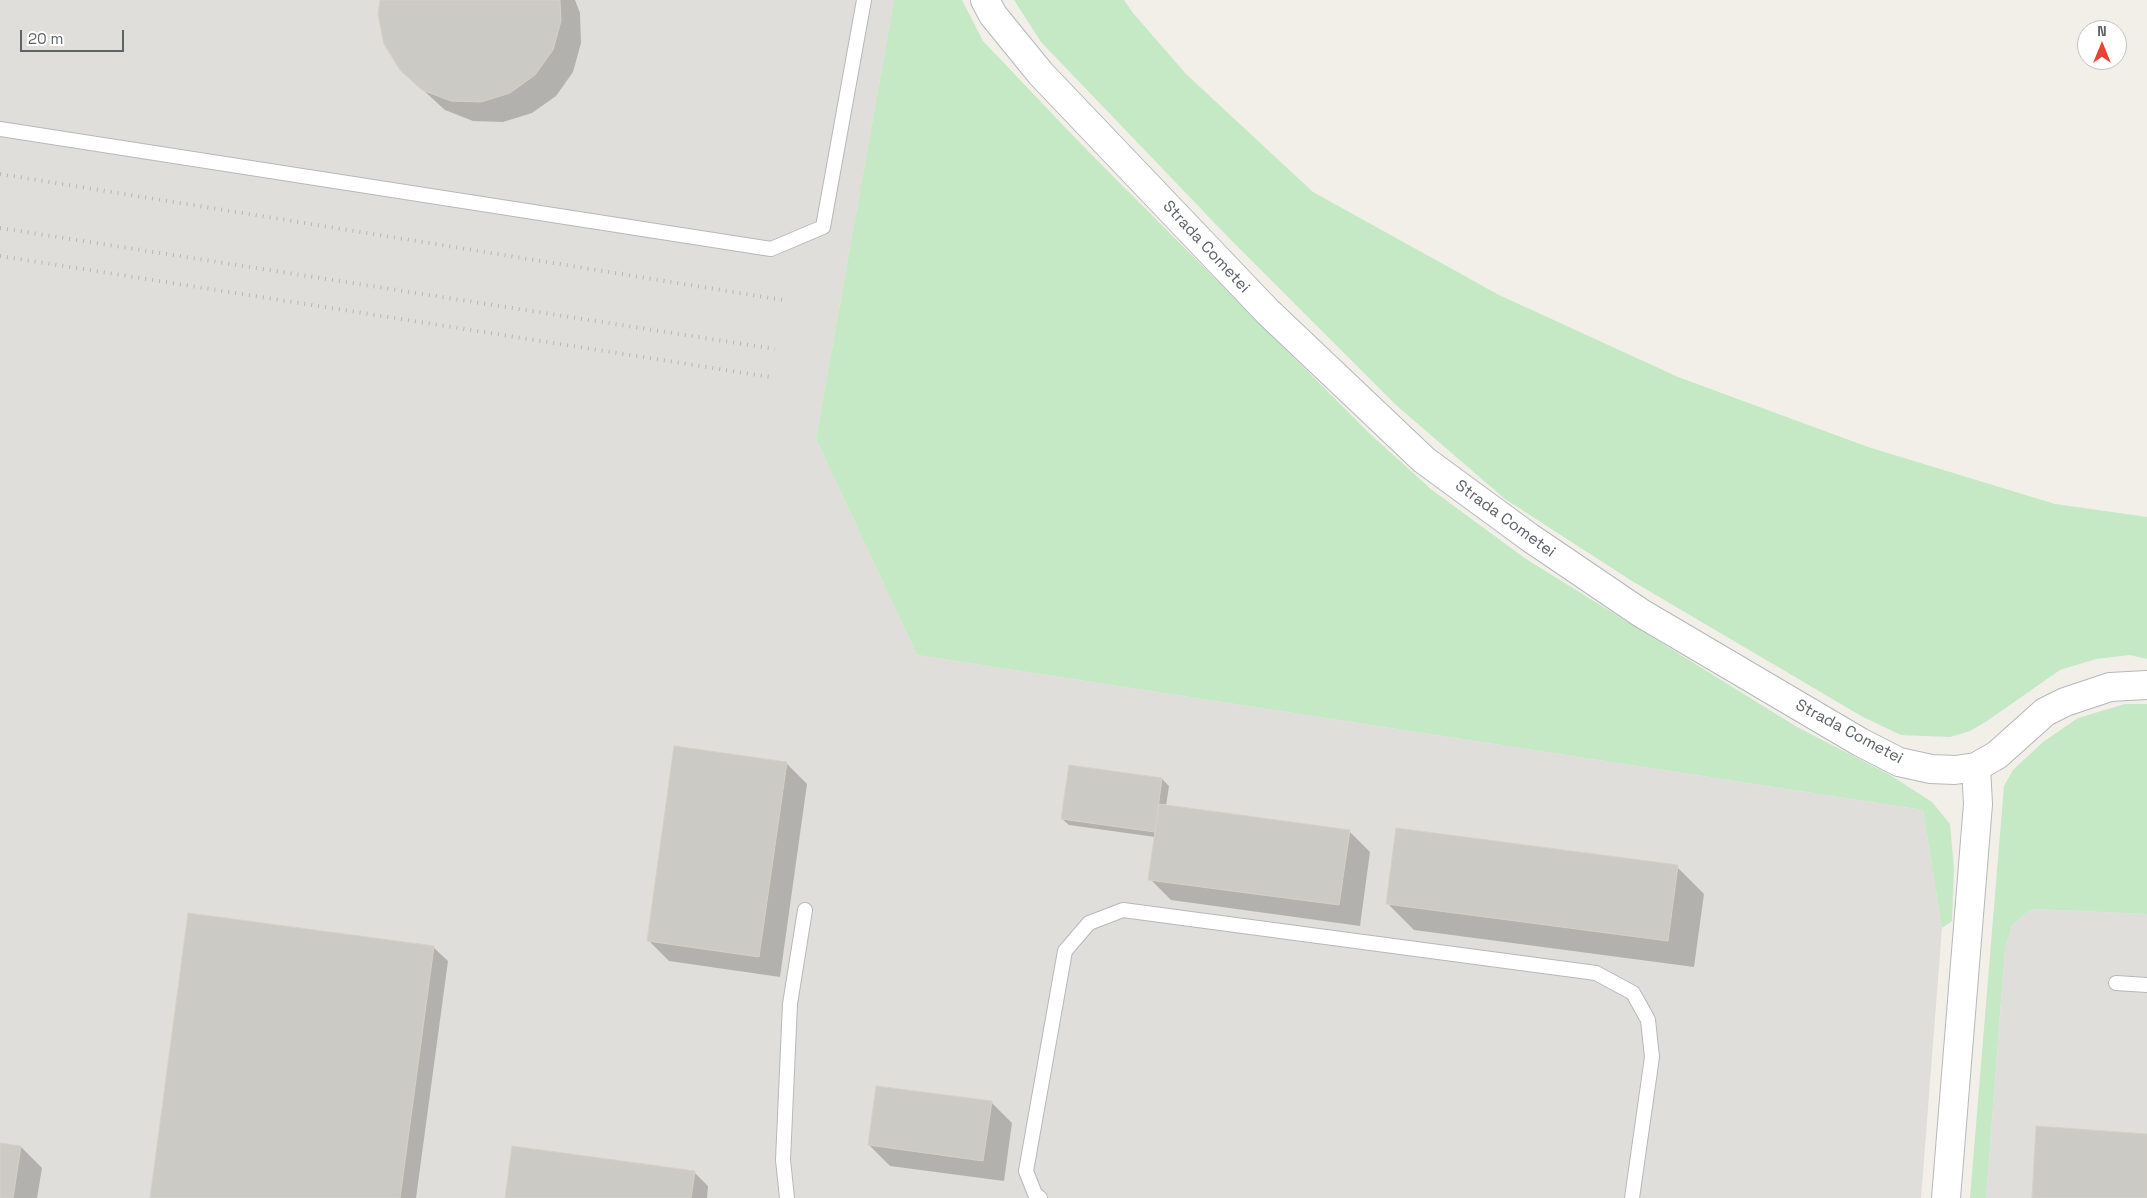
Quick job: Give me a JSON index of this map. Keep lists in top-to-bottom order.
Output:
{
  "streets": {
    "street": ["Strada Cometei"]
  },
  "scale_bar": "20 m",
  "north": "top"
}
